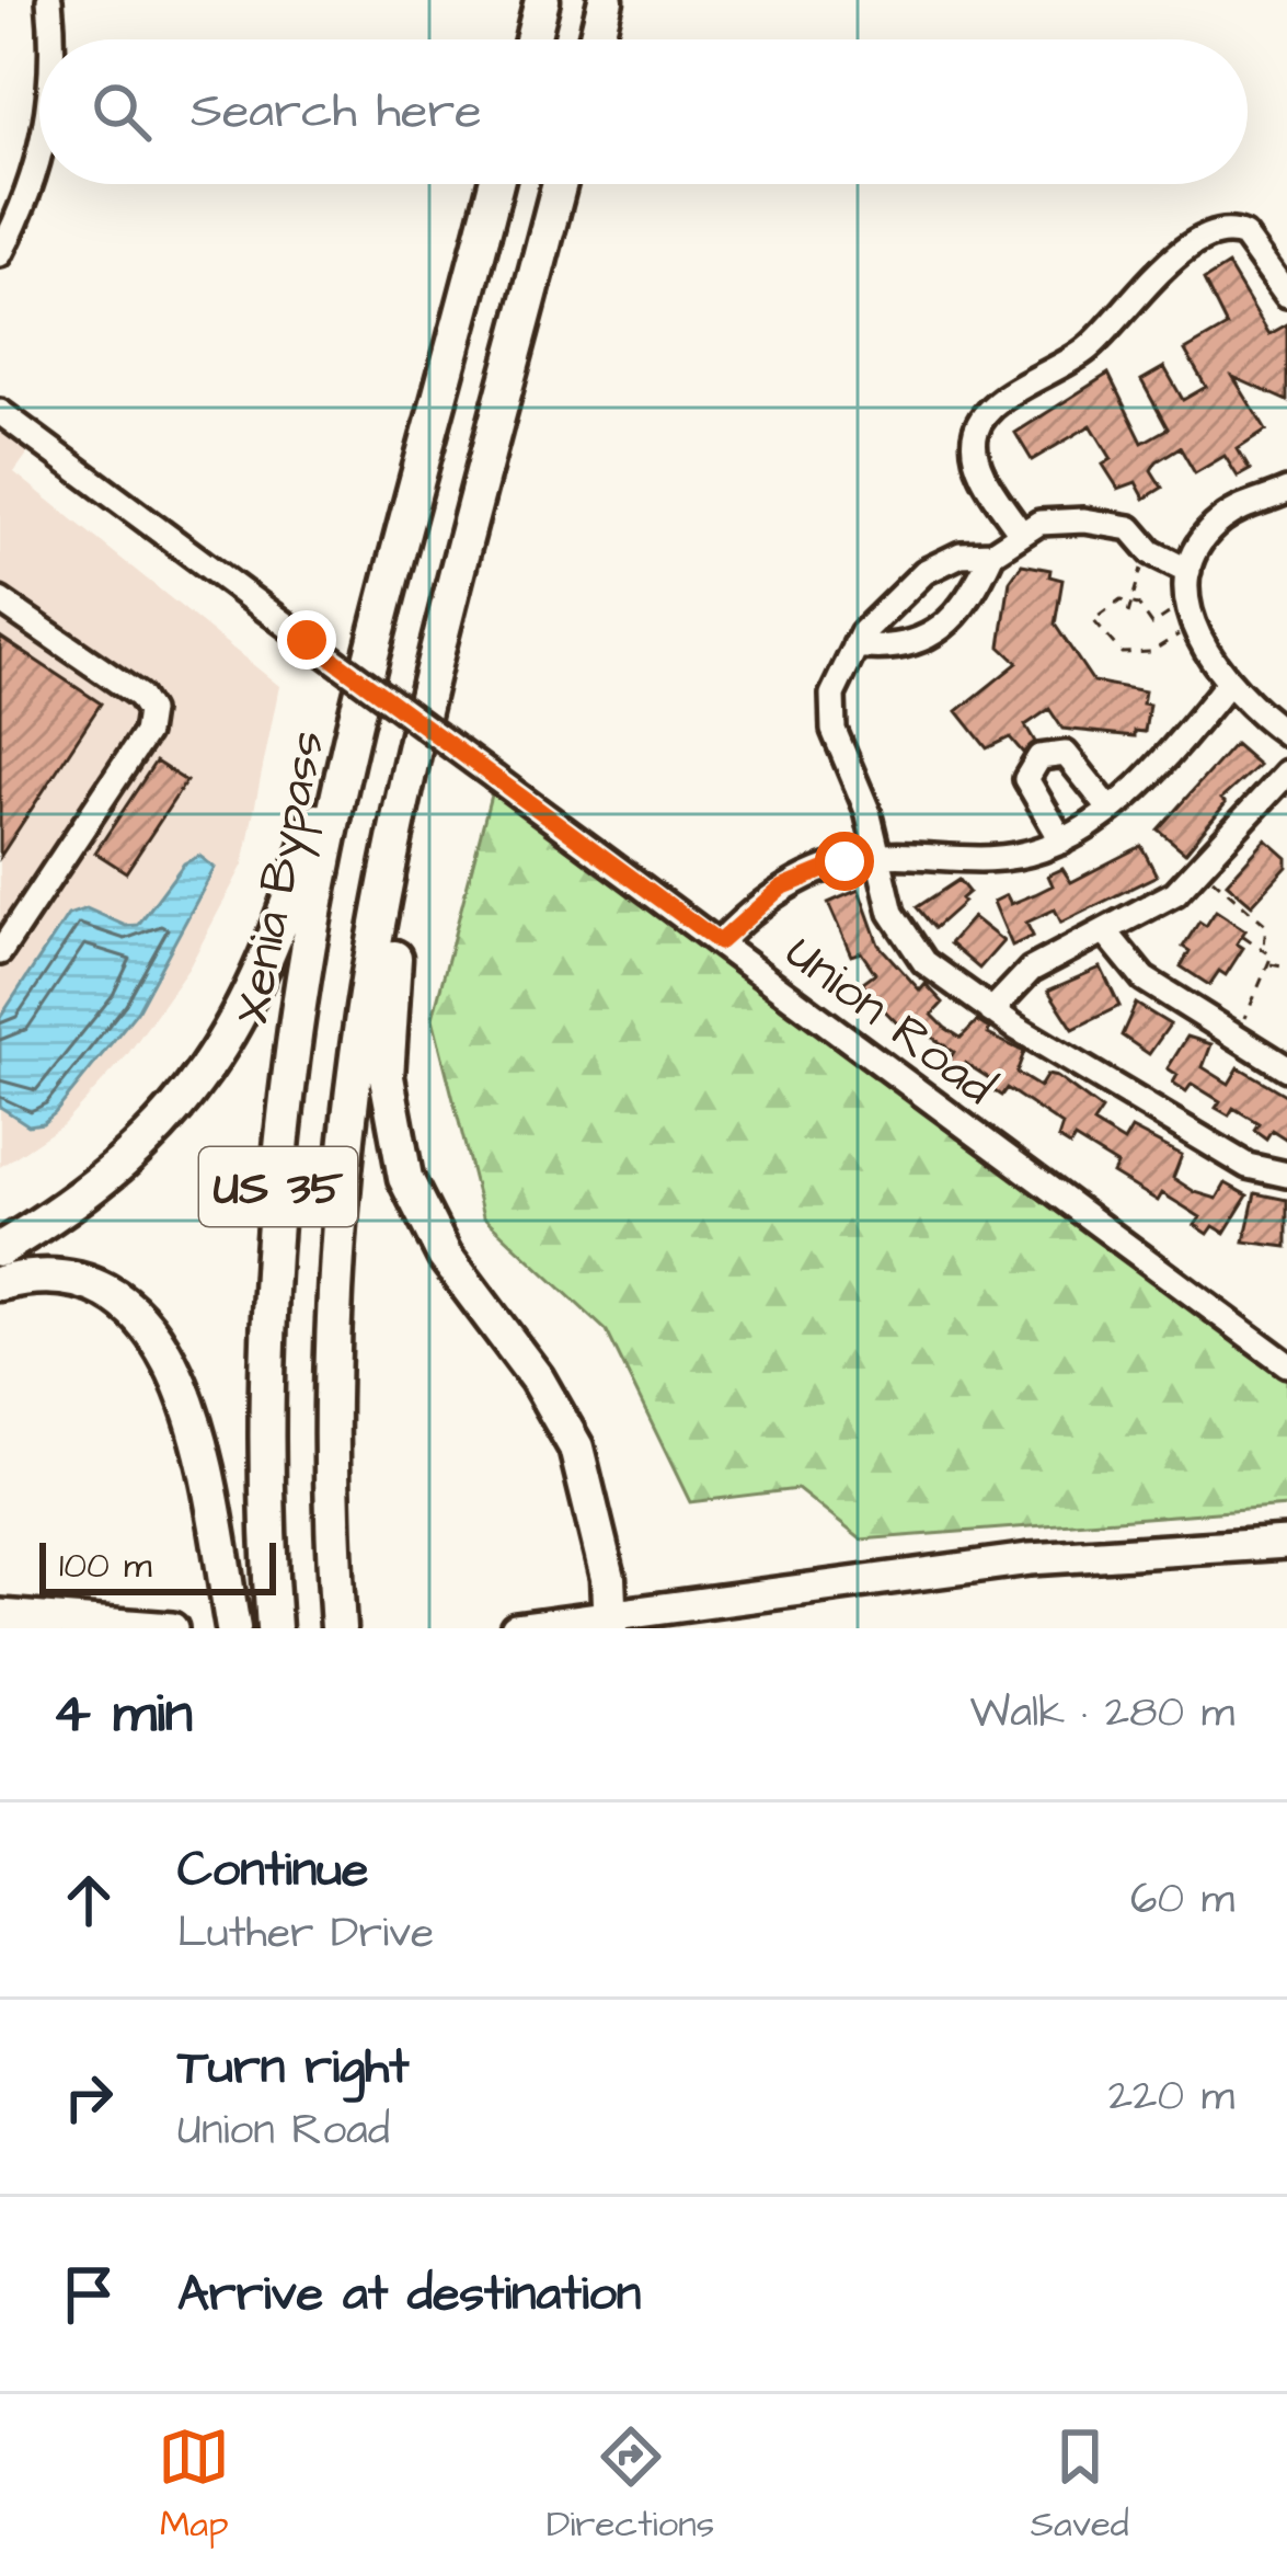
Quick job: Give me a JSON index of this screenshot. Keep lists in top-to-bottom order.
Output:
{
  "streets": {
    "highway": ["Xenia Bypass", "US 35"],
    "street": ["Union Road"]
  },
  "scale_bar": "100 m",
  "page": {
    "search": "Search here",
    "scale": "100 m",
    "heading": ["4 min", "Walk · 280 m"],
    "list": [
      ["Continue", "Luther Drive", "60 m"],
      ["Turn right", "Union Road", "220 m"],
      "Arrive at destination"
    ],
    "nav": ["Map", "Directions", "Saved"]
  }
}
